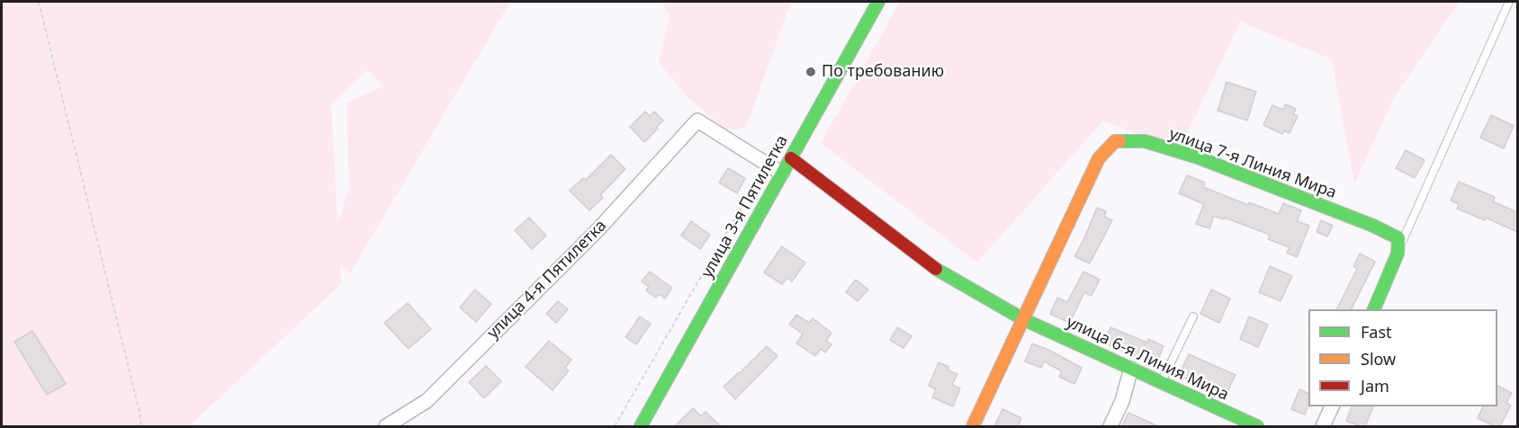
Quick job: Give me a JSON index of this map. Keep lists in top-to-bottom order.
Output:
{
  "streets": {
    "street": [
      "улица 7-я Линия Мира",
      "улица 3-я Пятилетка",
      "улица 4-я Пятилетка",
      "улица 6-я Линия Мира"
    ]
  },
  "crossings": [
    ["улица 7-я Линия Мира", "улица 6-я Линия Мира"],
    ["улица 3-я Пятилетка", "улица 6-я Линия Мира"]
  ],
  "places": ["По требованию"],
  "legend": ["Fast", "Slow", "Jam"]
}
